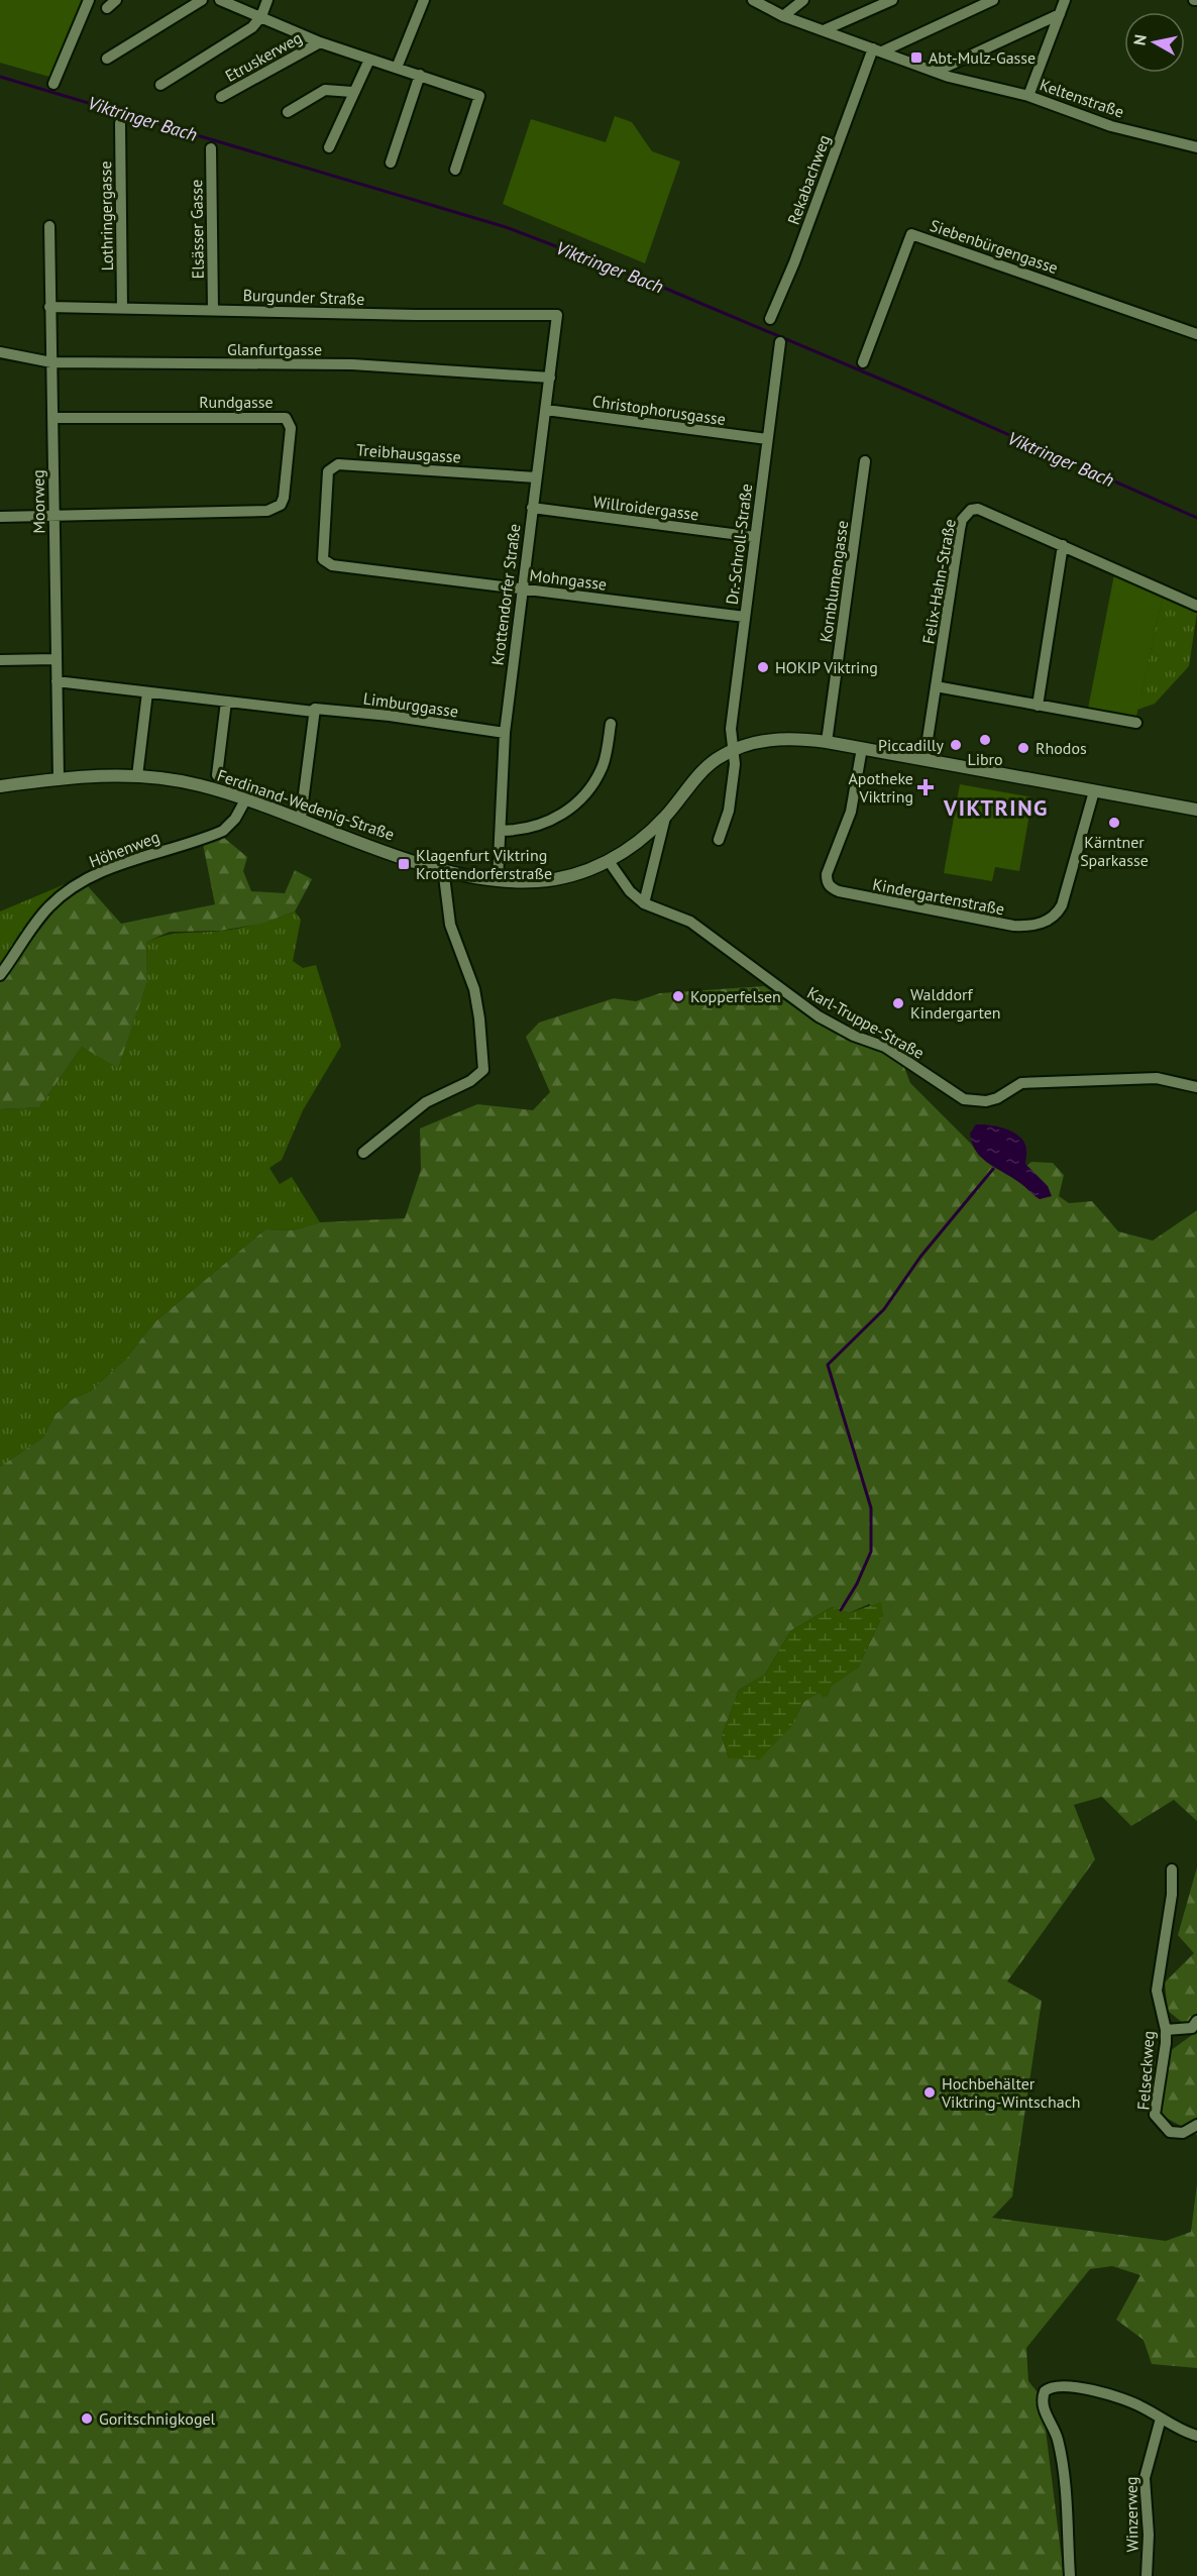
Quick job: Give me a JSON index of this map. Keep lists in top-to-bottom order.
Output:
{
  "streets": {
    "street": [
      "Etruskerweg",
      "Keltenstraße",
      "Rekabachweg",
      "Lothringergasse",
      "Elsässer Gasse",
      "Siebenbürgengasse",
      "Burgunder Straße",
      "Glanfurtgasse",
      "Rundgasse",
      "Christophorusgasse",
      "Treibhausgasse",
      "Moorweg",
      "Willroidergasse",
      "Dr.-Schroll-Straße",
      "Mohngasse",
      "Kornblumengasse",
      "Felix-Hahn-Straße",
      "Krottendorfer Straße",
      "Limburggasse",
      "Ferdinand-Wedenig-Straße",
      "Höhenweg",
      "Kindergartenstraße",
      "Karl-Truppe-Straße",
      "Felseckweg",
      "Winzerweg"
    ]
  },
  "crossings": [
    ["Keltenstraße", "Rekabachweg"],
    ["Lothringergasse", "Burgunder Straße"],
    ["Elsässer Gasse", "Burgunder Straße"],
    ["Burgunder Straße", "Moorweg"],
    ["Burgunder Straße", "Krottendorfer Straße"],
    ["Glanfurtgasse", "Moorweg"],
    ["Glanfurtgasse", "Krottendorfer Straße"],
    ["Rundgasse", "Moorweg"],
    ["Christophorusgasse", "Dr.-Schroll-Straße"],
    ["Christophorusgasse", "Krottendorfer Straße"],
    ["Treibhausgasse", "Mohngasse"],
    ["Treibhausgasse", "Krottendorfer Straße"],
    ["Moorweg", "Limburggasse"],
    ["Moorweg", "Ferdinand-Wedenig-Straße"],
    ["Willroidergasse", "Dr.-Schroll-Straße"],
    ["Willroidergasse", "Krottendorfer Straße"],
    ["Dr.-Schroll-Straße", "Mohngasse"],
    ["Dr.-Schroll-Straße", "Ferdinand-Wedenig-Straße"],
    ["Mohngasse", "Krottendorfer Straße"],
    ["Kornblumengasse", "Ferdinand-Wedenig-Straße"],
    ["Felix-Hahn-Straße", "Ferdinand-Wedenig-Straße"],
    ["Krottendorfer Straße", "Limburggasse"],
    ["Krottendorfer Straße", "Ferdinand-Wedenig-Straße"],
    ["Ferdinand-Wedenig-Straße", "Höhenweg"],
    ["Ferdinand-Wedenig-Straße", "Kindergartenstraße"],
    ["Ferdinand-Wedenig-Straße", "Karl-Truppe-Straße"]
  ],
  "districts": ["VIKTRING"],
  "water": ["Viktringer Bach"],
  "places": {
    "transit": ["Abt-Mulz-Gasse", "Klagenfurt Viktring Krottendorferstraße"],
    "other": [
      "HOKIP Viktring",
      "Libro",
      "Piccadilly",
      "Rhodos",
      "Kärntner Sparkasse",
      "Kopperfelsen",
      "Walddorf Kindergarten",
      "Hochbehälter Viktring-Wintschach",
      "Goritschnigkogel"
    ],
    "health": ["Apotheke Viktring"]
  },
  "north": "left"
}
